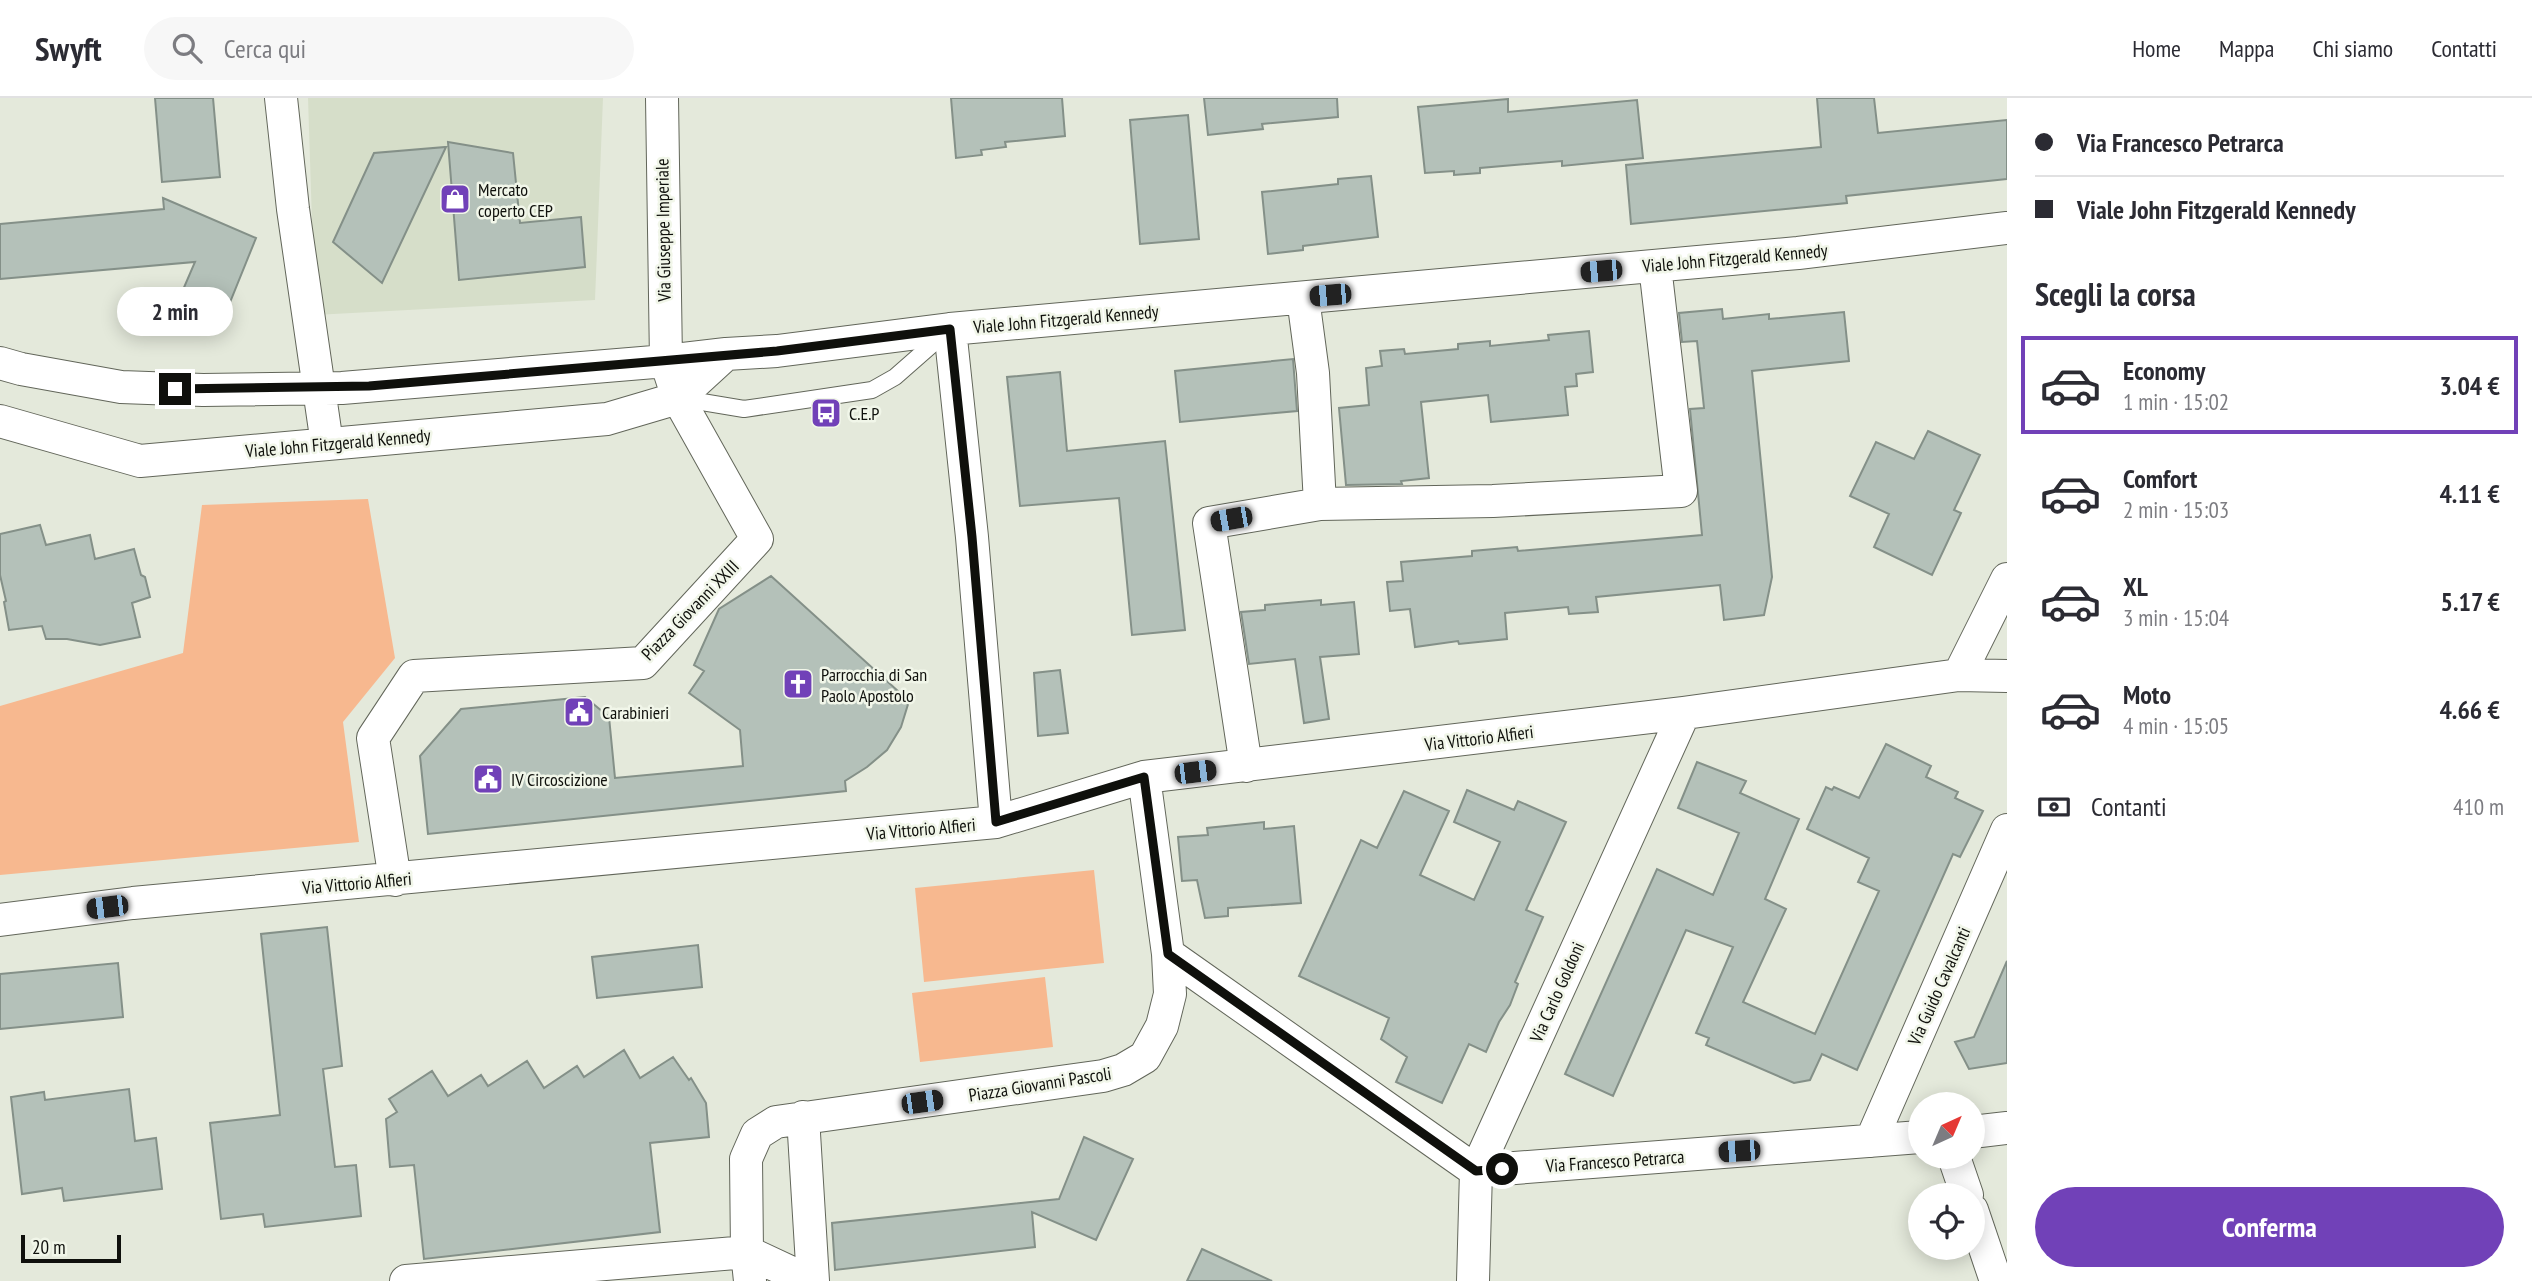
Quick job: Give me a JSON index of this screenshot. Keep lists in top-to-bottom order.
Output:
{
  "streets": {
    "street": [
      "Via Giuseppe Imperiale",
      "Viale John Fitzgerald Kennedy",
      "Piazza Giovanni XXIII",
      "Via Vittorio Alfieri",
      "Via Guido Cavalcanti",
      "Via Carlo Goldoni",
      "Piazza Giovanni Pascoli",
      "Via Francesco Petrarca"
    ]
  },
  "crossings": [
    ["Via Giuseppe Imperiale", "Viale John Fitzgerald Kennedy"],
    ["Via Giuseppe Imperiale", "Piazza Giovanni XXIII"],
    ["Viale John Fitzgerald Kennedy", "Piazza Giovanni XXIII"],
    ["Piazza Giovanni XXIII", "Via Vittorio Alfieri"],
    ["Via Vittorio Alfieri", "Via Carlo Goldoni"],
    ["Via Vittorio Alfieri", "Piazza Giovanni Pascoli"],
    ["Via Guido Cavalcanti", "Via Francesco Petrarca"],
    ["Via Carlo Goldoni", "Via Francesco Petrarca"]
  ],
  "places": {
    "shop": ["Mercato coperto CEP"],
    "bus stop": ["C.E.P"],
    "church": ["Parrocchia di San Paolo Apostolo"],
    "public building": ["Carabinieri", "IV Circoscizione"]
  },
  "scale_bar": "20 m",
  "north": "top right",
  "page": {
    "header": "Swyft",
    "search": "Cerca qui",
    "nav": [
      "Home",
      "Mappa",
      "Chi siamo",
      "Contatti"
    ],
    "banner": ["Via Francesco Petrarca", "Viale John Fitzgerald Kennedy"],
    "heading": "Scegli la corsa",
    "bubble": "2 min",
    "list": [
      {
        "name": "Economy",
        "note": "1 min · 15:02",
        "value": "3.04 €"
      },
      {
        "name": "Comfort",
        "note": "2 min · 15:03",
        "value": "4.11 €"
      },
      {
        "name": "XL",
        "note": "3 min · 15:04",
        "value": "5.17 €"
      },
      {
        "name": "Moto",
        "note": "4 min · 15:05",
        "value": "4.66 €"
      }
    ],
    "pay": ["Contanti", "410 m"],
    "buttons": "Conferma",
    "scale": "20 m"
  }
}
